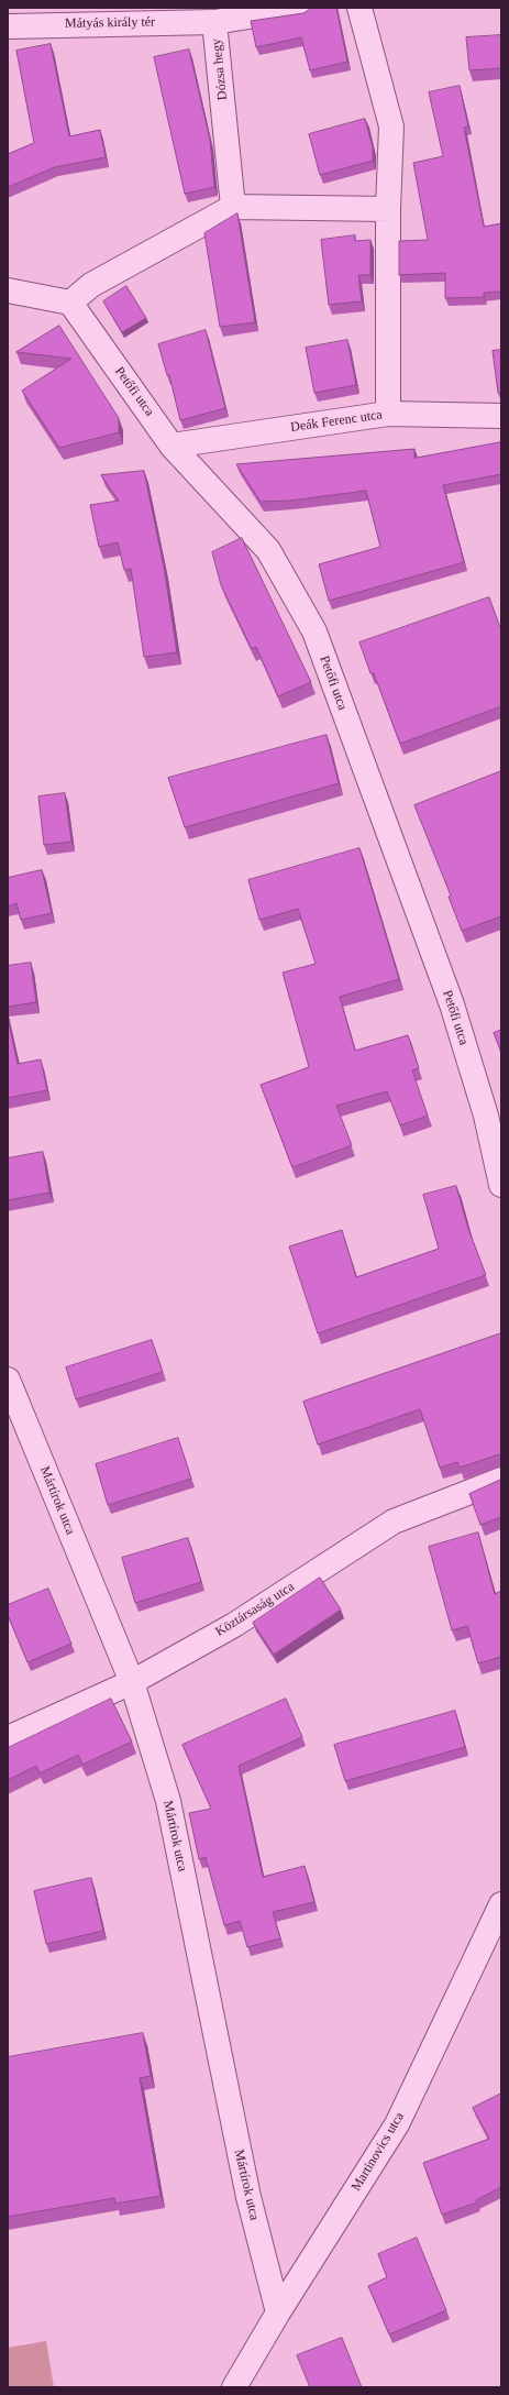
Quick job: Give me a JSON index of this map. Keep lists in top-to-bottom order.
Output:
{
  "streets": {
    "street": [
      "Mátyás király tér",
      "Dózsa hegy",
      "Petőfi utca",
      "Deák Ferenc utca",
      "Mártírok utca",
      "Köztársaság utca",
      "Martinovics utca"
    ]
  },
  "crossings": [
    ["Mátyás király tér", "Dózsa hegy"],
    ["Petőfi utca", "Deák Ferenc utca"],
    ["Mártírok utca", "Köztársaság utca"],
    ["Mártírok utca", "Martinovics utca"]
  ]
}
